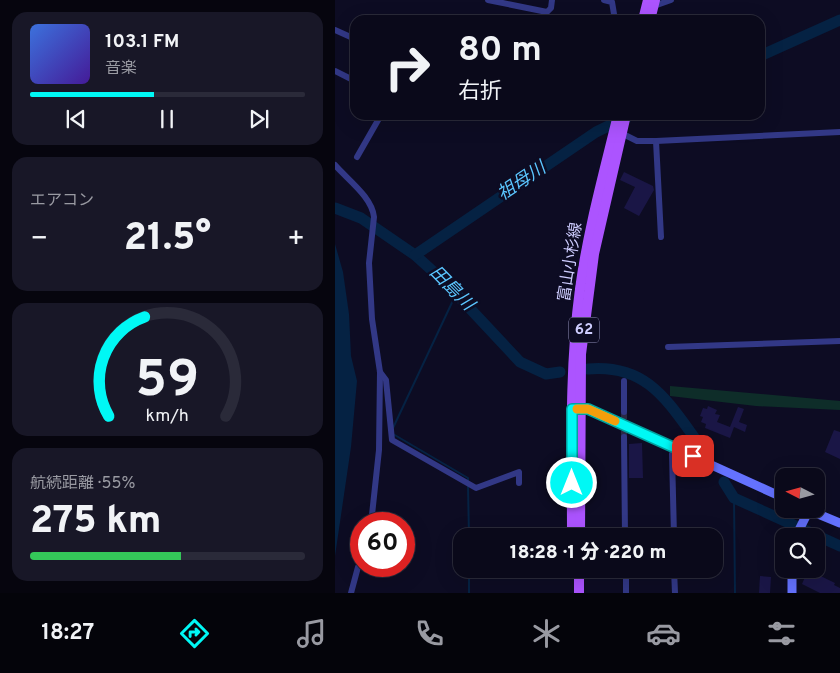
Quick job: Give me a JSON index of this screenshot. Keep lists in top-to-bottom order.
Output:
{
  "streets": {
    "main road": ["富山小杉線", "62"]
  },
  "water": ["祖母川", "田島川"],
  "north": "left",
  "page": {
    "turn": ["80 m", "右折"],
    "song": ["103.1 FM", "音楽"],
    "tile": [
      "エアコン",
      ["航続距離 · 55%", "275 km"]
    ],
    "heat": ["−", "21.5°", "+"],
    "limit": "60",
    "trip": "18:28 · 1 分 · 220 m",
    "tabs": "18:27",
    "gauge": ["59", "km/h"]
  }
}
